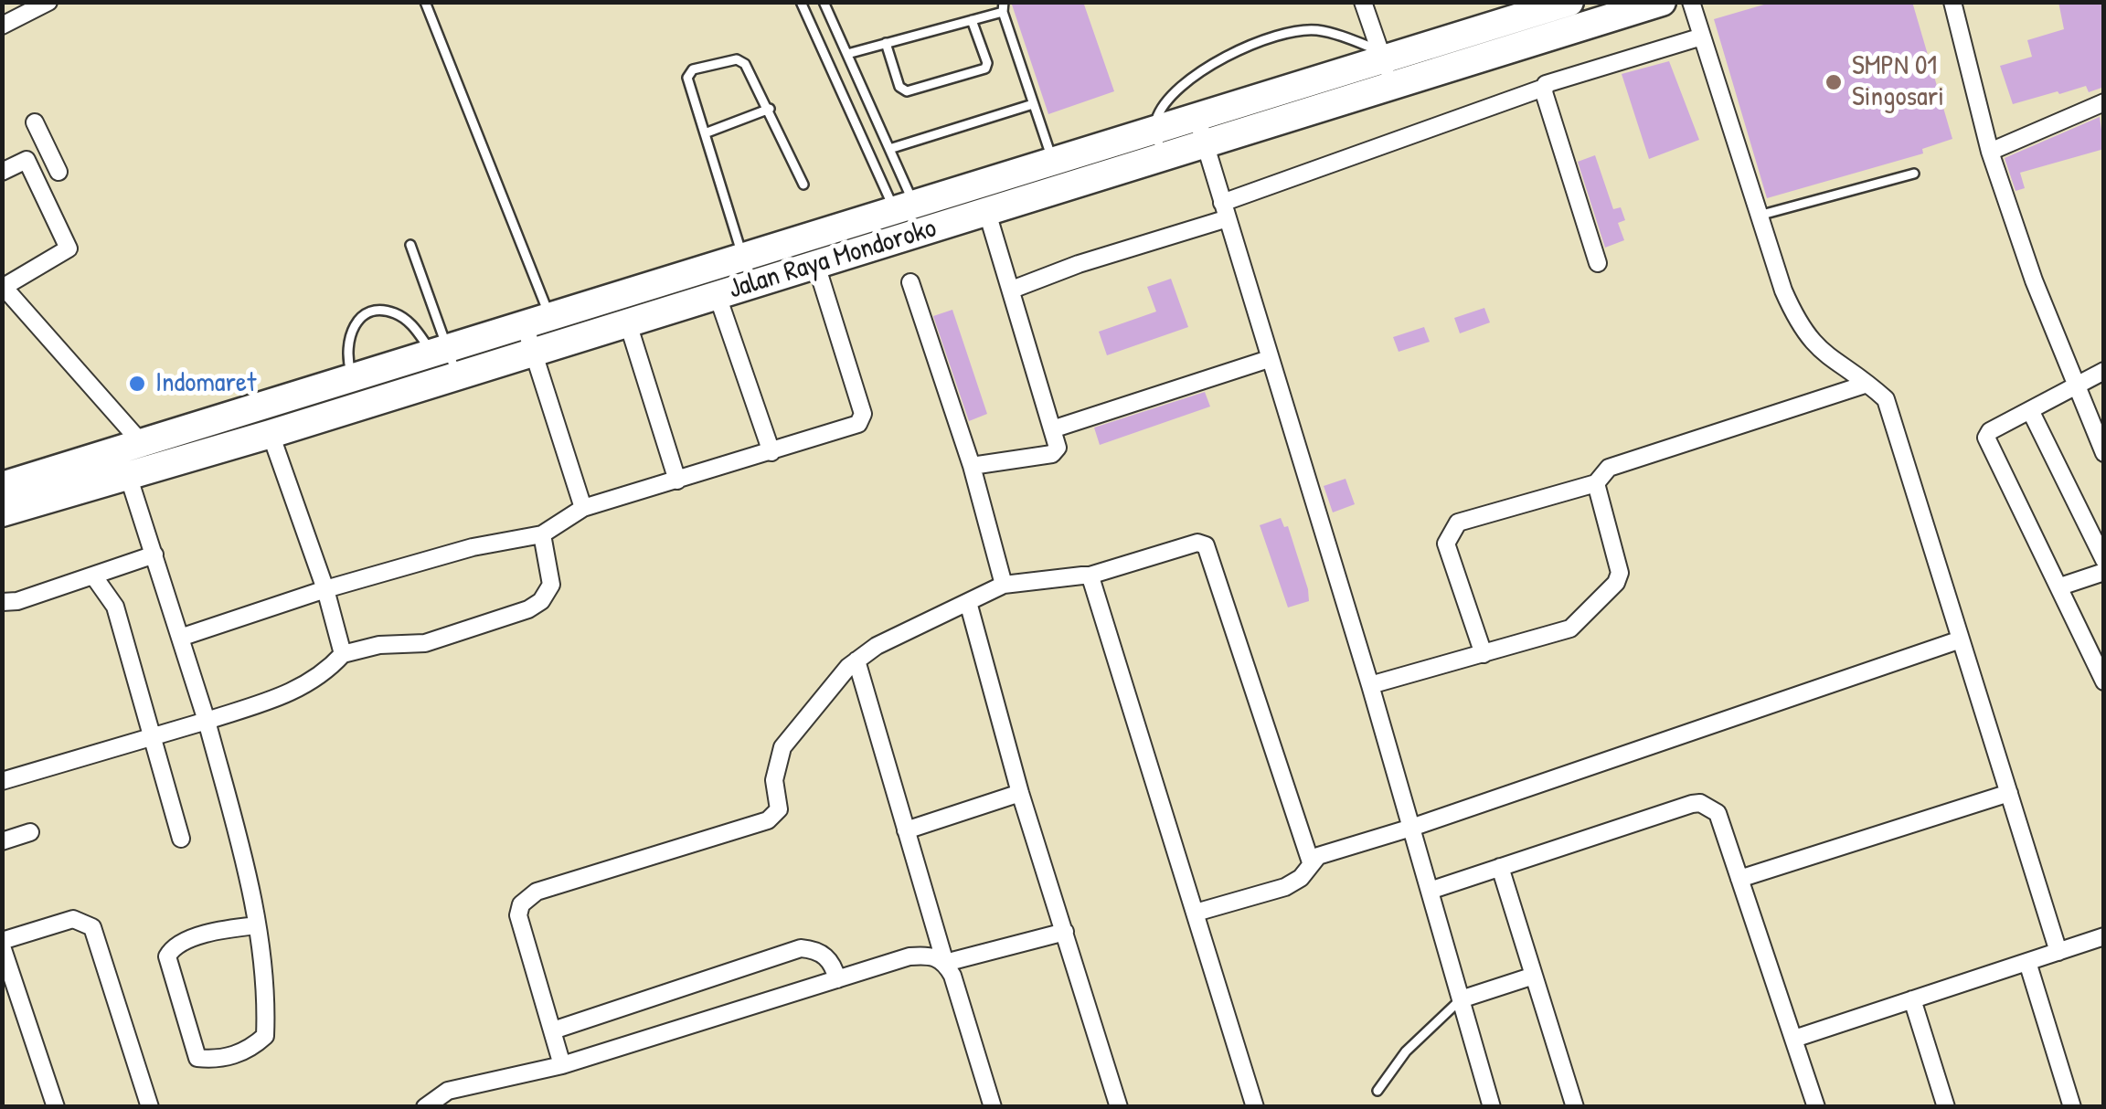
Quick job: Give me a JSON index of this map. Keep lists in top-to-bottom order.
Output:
{
  "streets": {
    "highway": ["Jalan Raya Mondoroko"]
  },
  "places": ["SMPN 01 Singosari", "Indomaret"]
}
